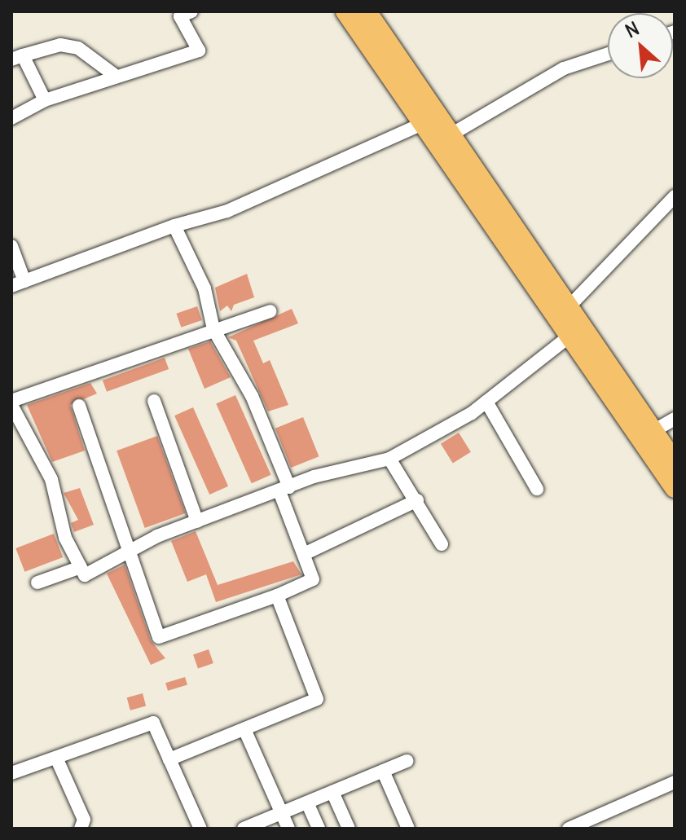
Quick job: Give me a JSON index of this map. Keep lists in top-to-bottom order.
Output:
{
  "north": "top left"
}
